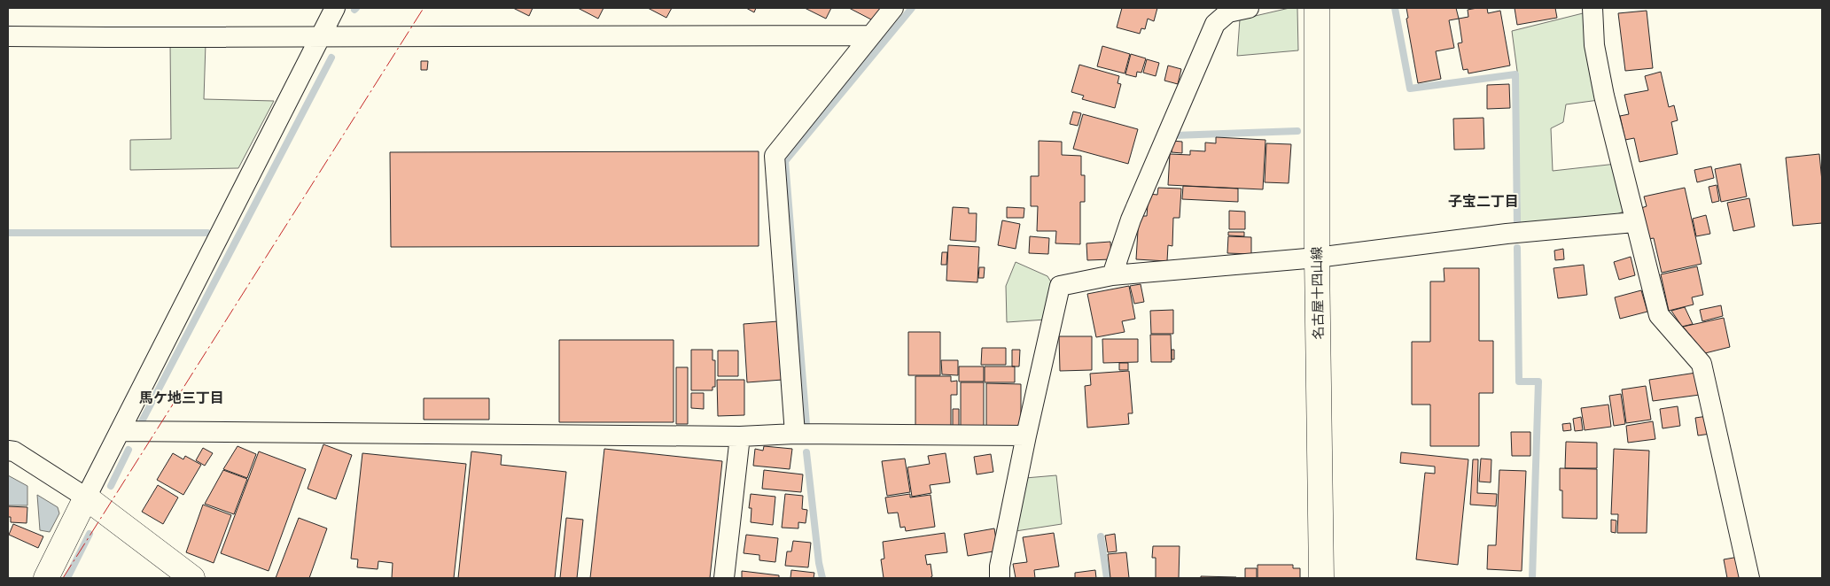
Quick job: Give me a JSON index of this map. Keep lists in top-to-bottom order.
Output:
{
  "streets": {
    "main road": ["名古屋十四山線"]
  },
  "districts": ["子宝二丁目", "馬ケ地三丁目"]
}
